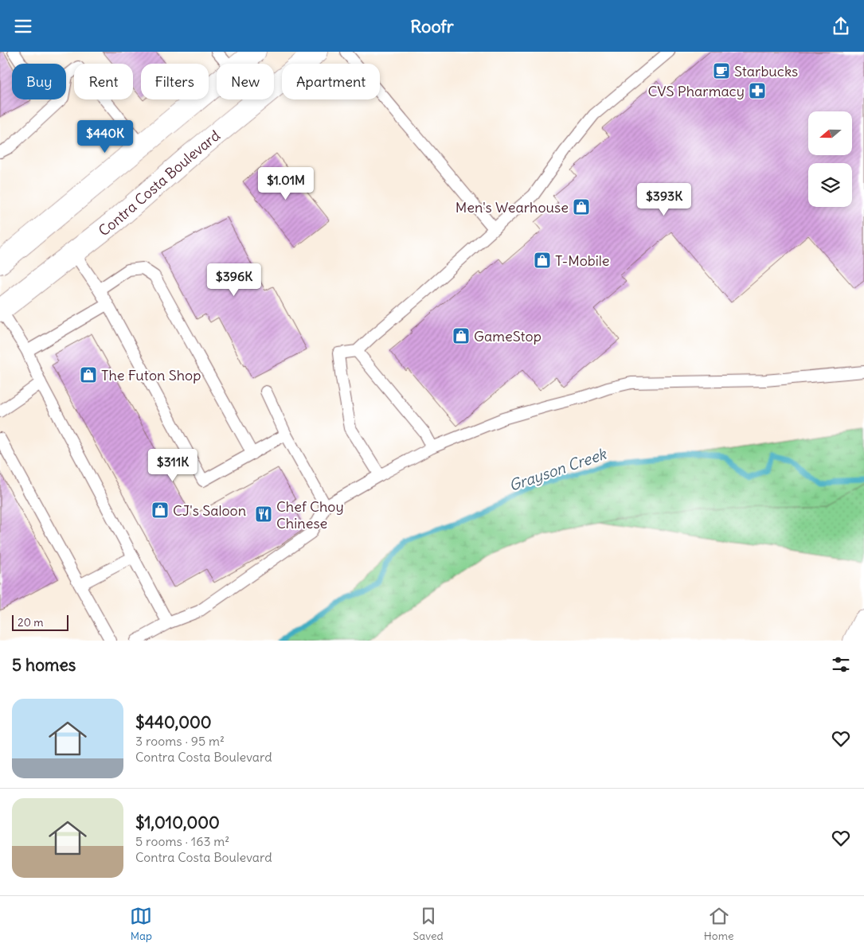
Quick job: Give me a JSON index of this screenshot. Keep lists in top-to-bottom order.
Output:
{
  "streets": {
    "main road": ["Contra Costa Boulevard"]
  },
  "water": ["Grayson Creek"],
  "places": {
    "cafe": ["Starbucks"],
    "pharmacy": ["CVS Pharmacy"],
    "shop": [
      "Men's Wearhouse",
      "T-Mobile",
      "GameStop",
      "The Futon Shop",
      "CJ's Saloon"
    ],
    "restaurant": ["Chef Choy Chinese"]
  },
  "scale_bar": "20 m",
  "north": "left",
  "page": {
    "header": "Roofr",
    "chip": [
      "Buy",
      "Rent",
      "Filters",
      "New",
      "Apartment"
    ],
    "price": [
      "$440K",
      "$1.01M",
      "$393K",
      "$396K",
      "$311K"
    ],
    "scale": "20 m",
    "heading": "5 homes",
    "list": [
      {
        "name": "$440,000",
        "note": "3 rooms · 95 m² · Contra Costa Boulevard"
      },
      {
        "name": "$1,010,000",
        "note": "5 rooms · 163 m² · Contra Costa Boulevard"
      }
    ],
    "tabs": ["Map", "Saved", "Home"]
  }
}
